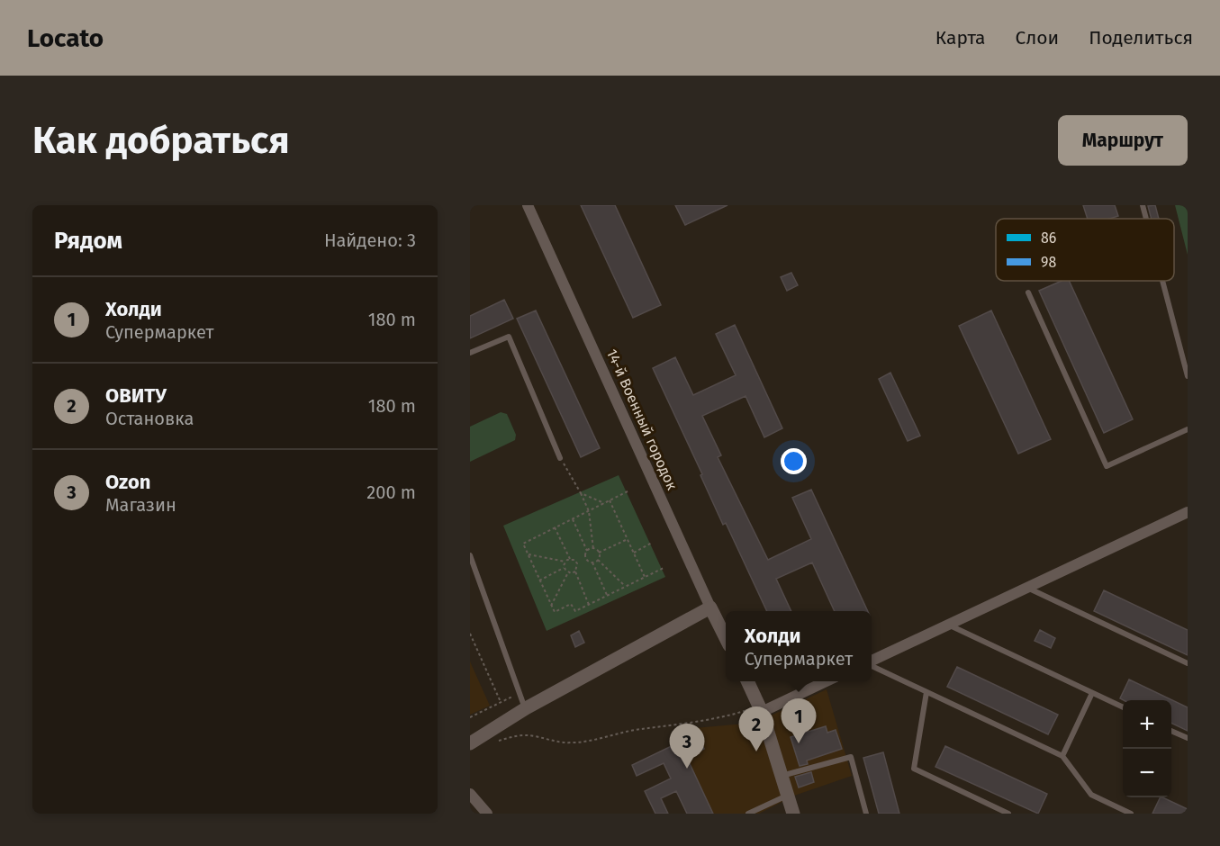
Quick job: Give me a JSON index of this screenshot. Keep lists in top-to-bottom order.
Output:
{
  "streets": {
    "street": ["14-й Военный городок"]
  },
  "legend": ["86", "98"],
  "page": {
    "header": "Locato",
    "nav": ["Карта", "Слои", "Поделиться"],
    "buttons": "Маршрут",
    "title": "Как добраться",
    "heading": ["Рядом", "Найдено: 3"],
    "list": [
      {
        "mark": "1",
        "name": "Холди",
        "note": "Супермаркет",
        "value": "180 m"
      },
      {
        "mark": "2",
        "name": "ОВИТУ",
        "note": "Остановка",
        "value": "180 m"
      },
      {
        "mark": "3",
        "name": "Ozon",
        "note": "Магазин",
        "value": "200 m"
      }
    ],
    "popup": ["Холди", "Супермаркет"],
    "pins": ["1", "2", "3"],
    "map_buttons": ["+", "−"]
  }
}
